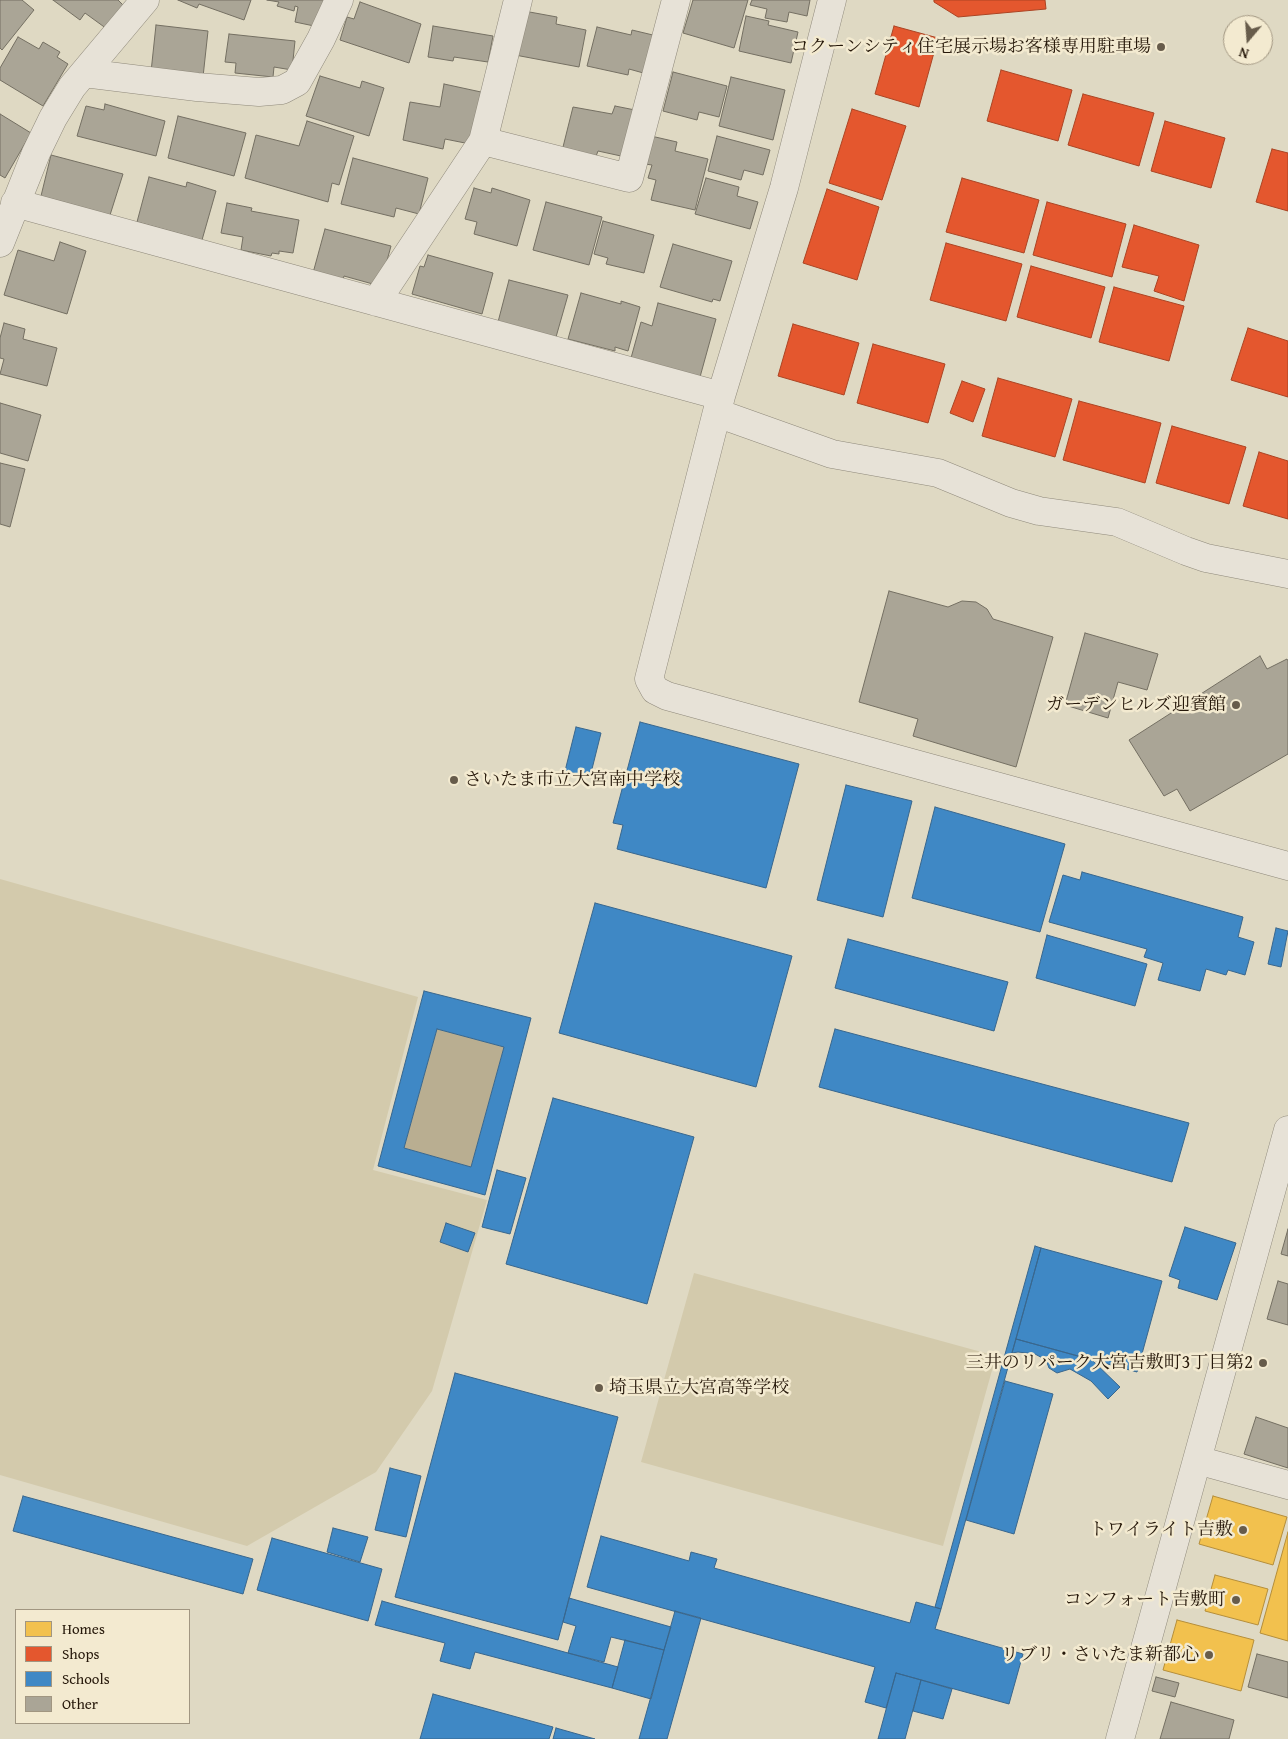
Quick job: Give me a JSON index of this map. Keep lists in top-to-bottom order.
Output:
{
  "places": [
    "コクーンシティ住宅展示場お客様専用駐車場",
    "ガーデンヒルズ迎賓館",
    "さいたま市立大宮南中学校",
    "三井のリパーク大宮吉敷町3丁目第2",
    "埼玉県立大宮高等学校",
    "トワイライト吉敷",
    "コンフォート吉敷町",
    "リブリ・さいたま新都心"
  ],
  "legend": [
    "Homes",
    "Shops",
    "Schools",
    "Other"
  ],
  "north": "bottom"
}
